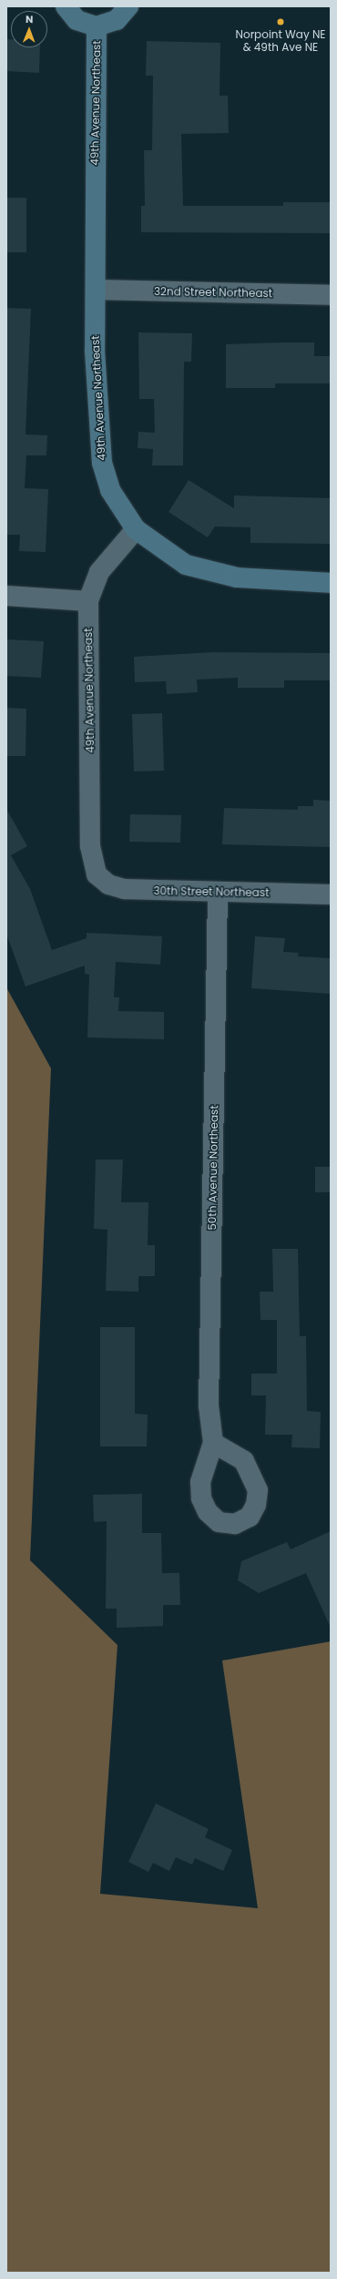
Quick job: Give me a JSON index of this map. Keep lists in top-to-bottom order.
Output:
{
  "streets": {
    "street": [
      "49th Avenue Northeast",
      "32nd Street Northeast",
      "30th Street Northeast",
      "50th Avenue Northeast"
    ]
  },
  "crossings": [
    ["49th Avenue Northeast", "32nd Street Northeast"],
    ["49th Avenue Northeast", "30th Street Northeast"],
    ["30th Street Northeast", "50th Avenue Northeast"]
  ],
  "places": ["Norpoint Way NE & 49th Ave NE"],
  "north": "top"
}
